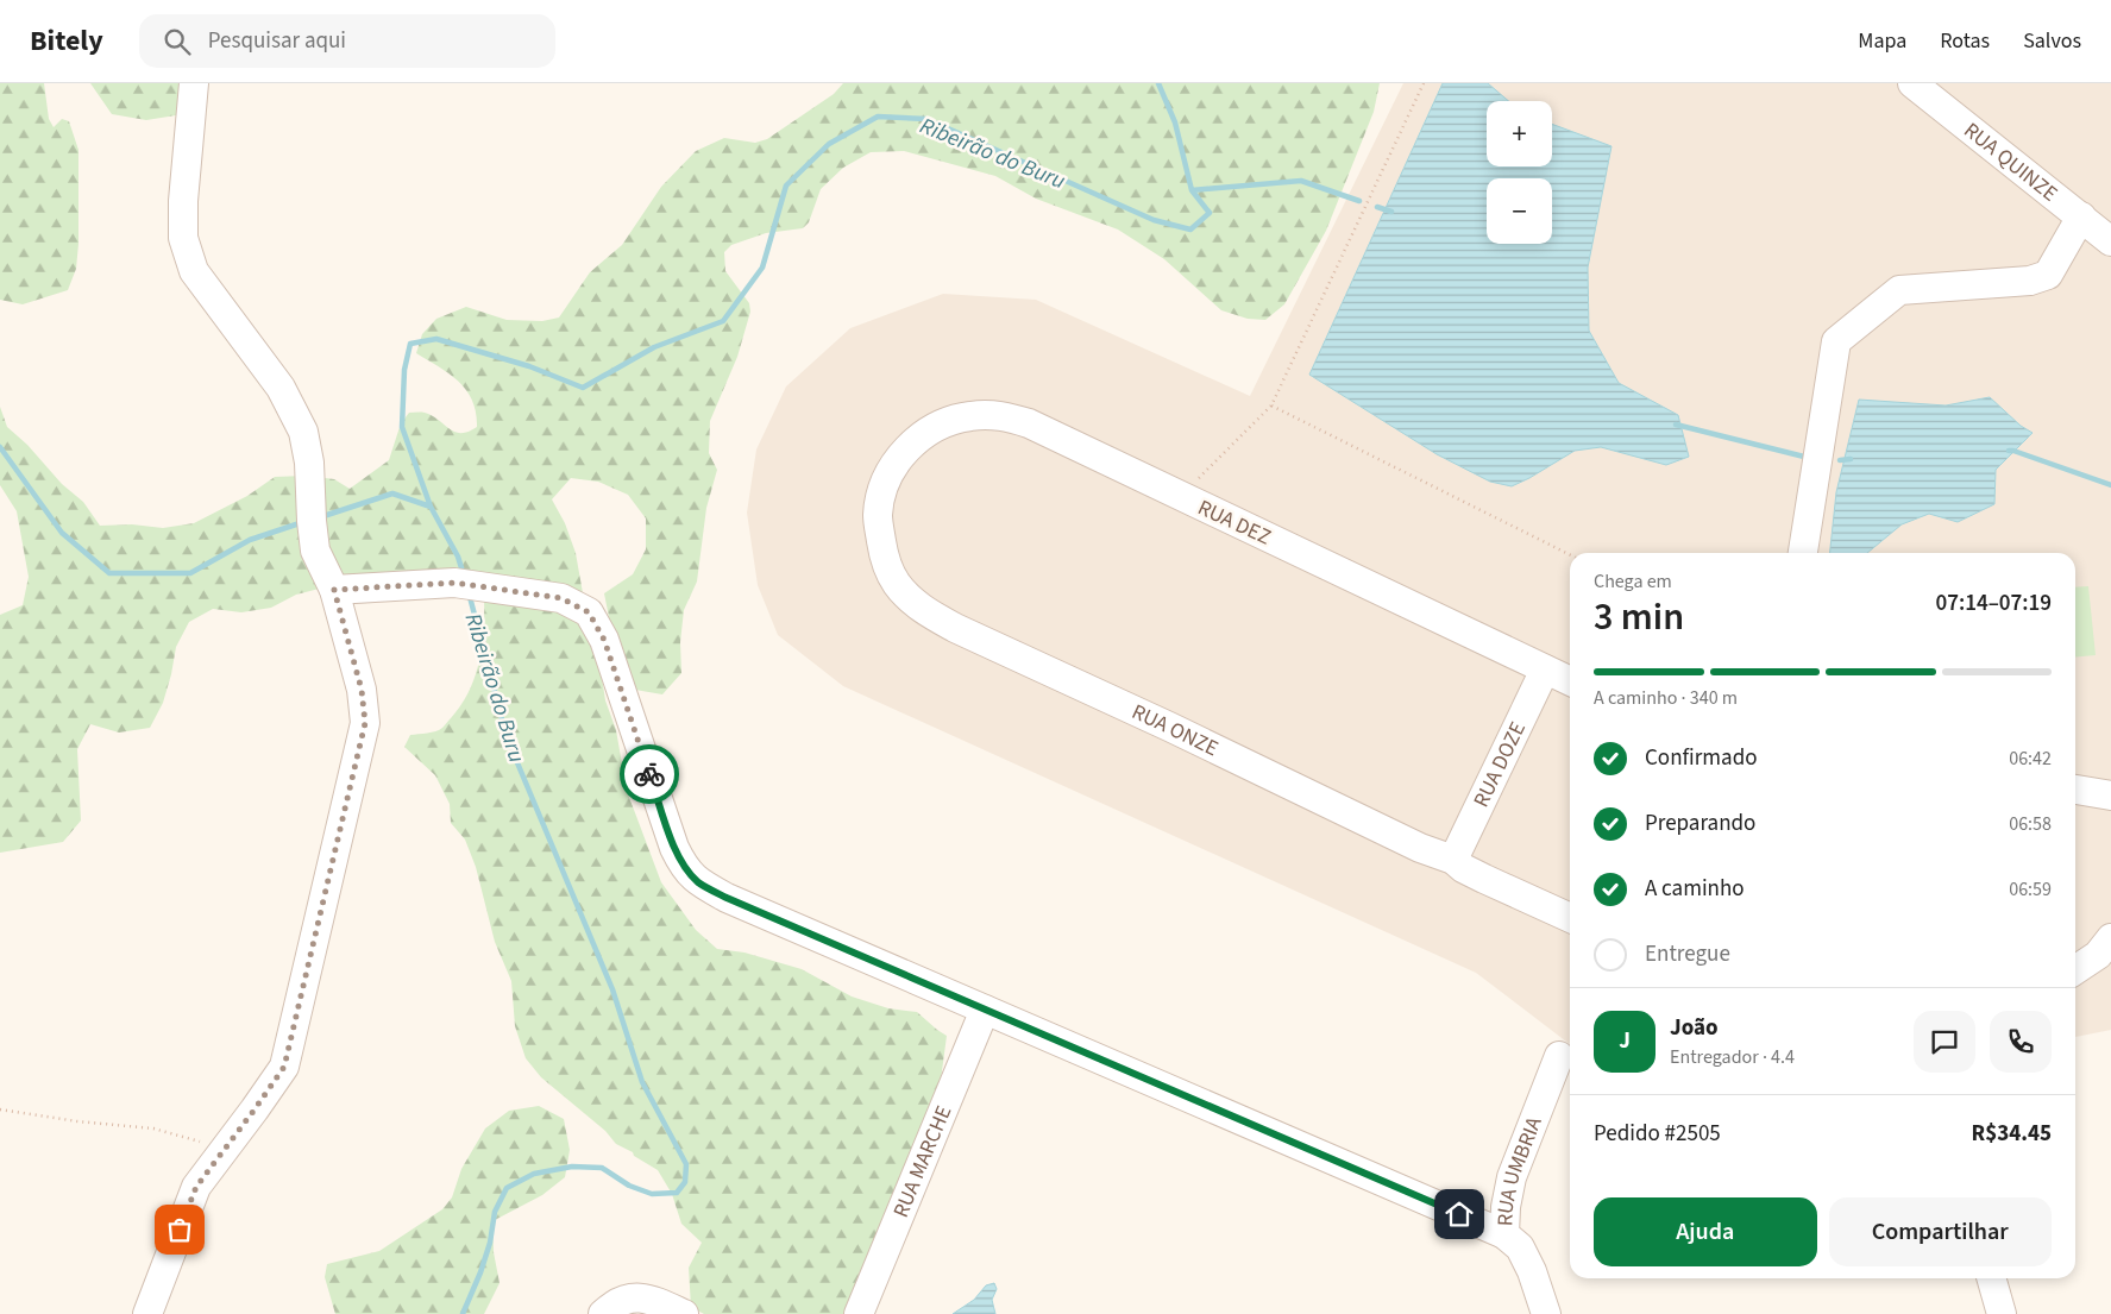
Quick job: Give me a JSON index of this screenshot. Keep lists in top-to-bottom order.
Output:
{
  "streets": {
    "street": [
      "RUA QUINZE",
      "RUA DEZ",
      "RUA ONZE",
      "RUA DOZE",
      "RUA MARCHE",
      "RUA UMBRIA"
    ]
  },
  "crossings": [
    ["RUA DEZ", "RUA ONZE"],
    ["RUA DEZ", "RUA DOZE"],
    ["RUA ONZE", "RUA DOZE"]
  ],
  "water": ["Ribeirão do Buru"],
  "page": {
    "header": "Bitely",
    "search": "Pesquisar aqui",
    "nav": ["Mapa", "Rotas", "Salvos"],
    "map_buttons": ["+", "−"],
    "heading": ["3 min", "Chega em", "07:14–07:19"],
    "panel": [
      "João",
      "Entregador · 4.4",
      "Pedido #2505",
      "R$34.45"
    ],
    "bar": "A caminho · 340 m",
    "list": [
      ["Confirmado", "06:42"],
      ["Preparando", "06:58"],
      ["A caminho", "06:59"],
      "Entregue"
    ],
    "round": "J",
    "buttons": ["Ajuda", "Compartilhar"]
  }
}
